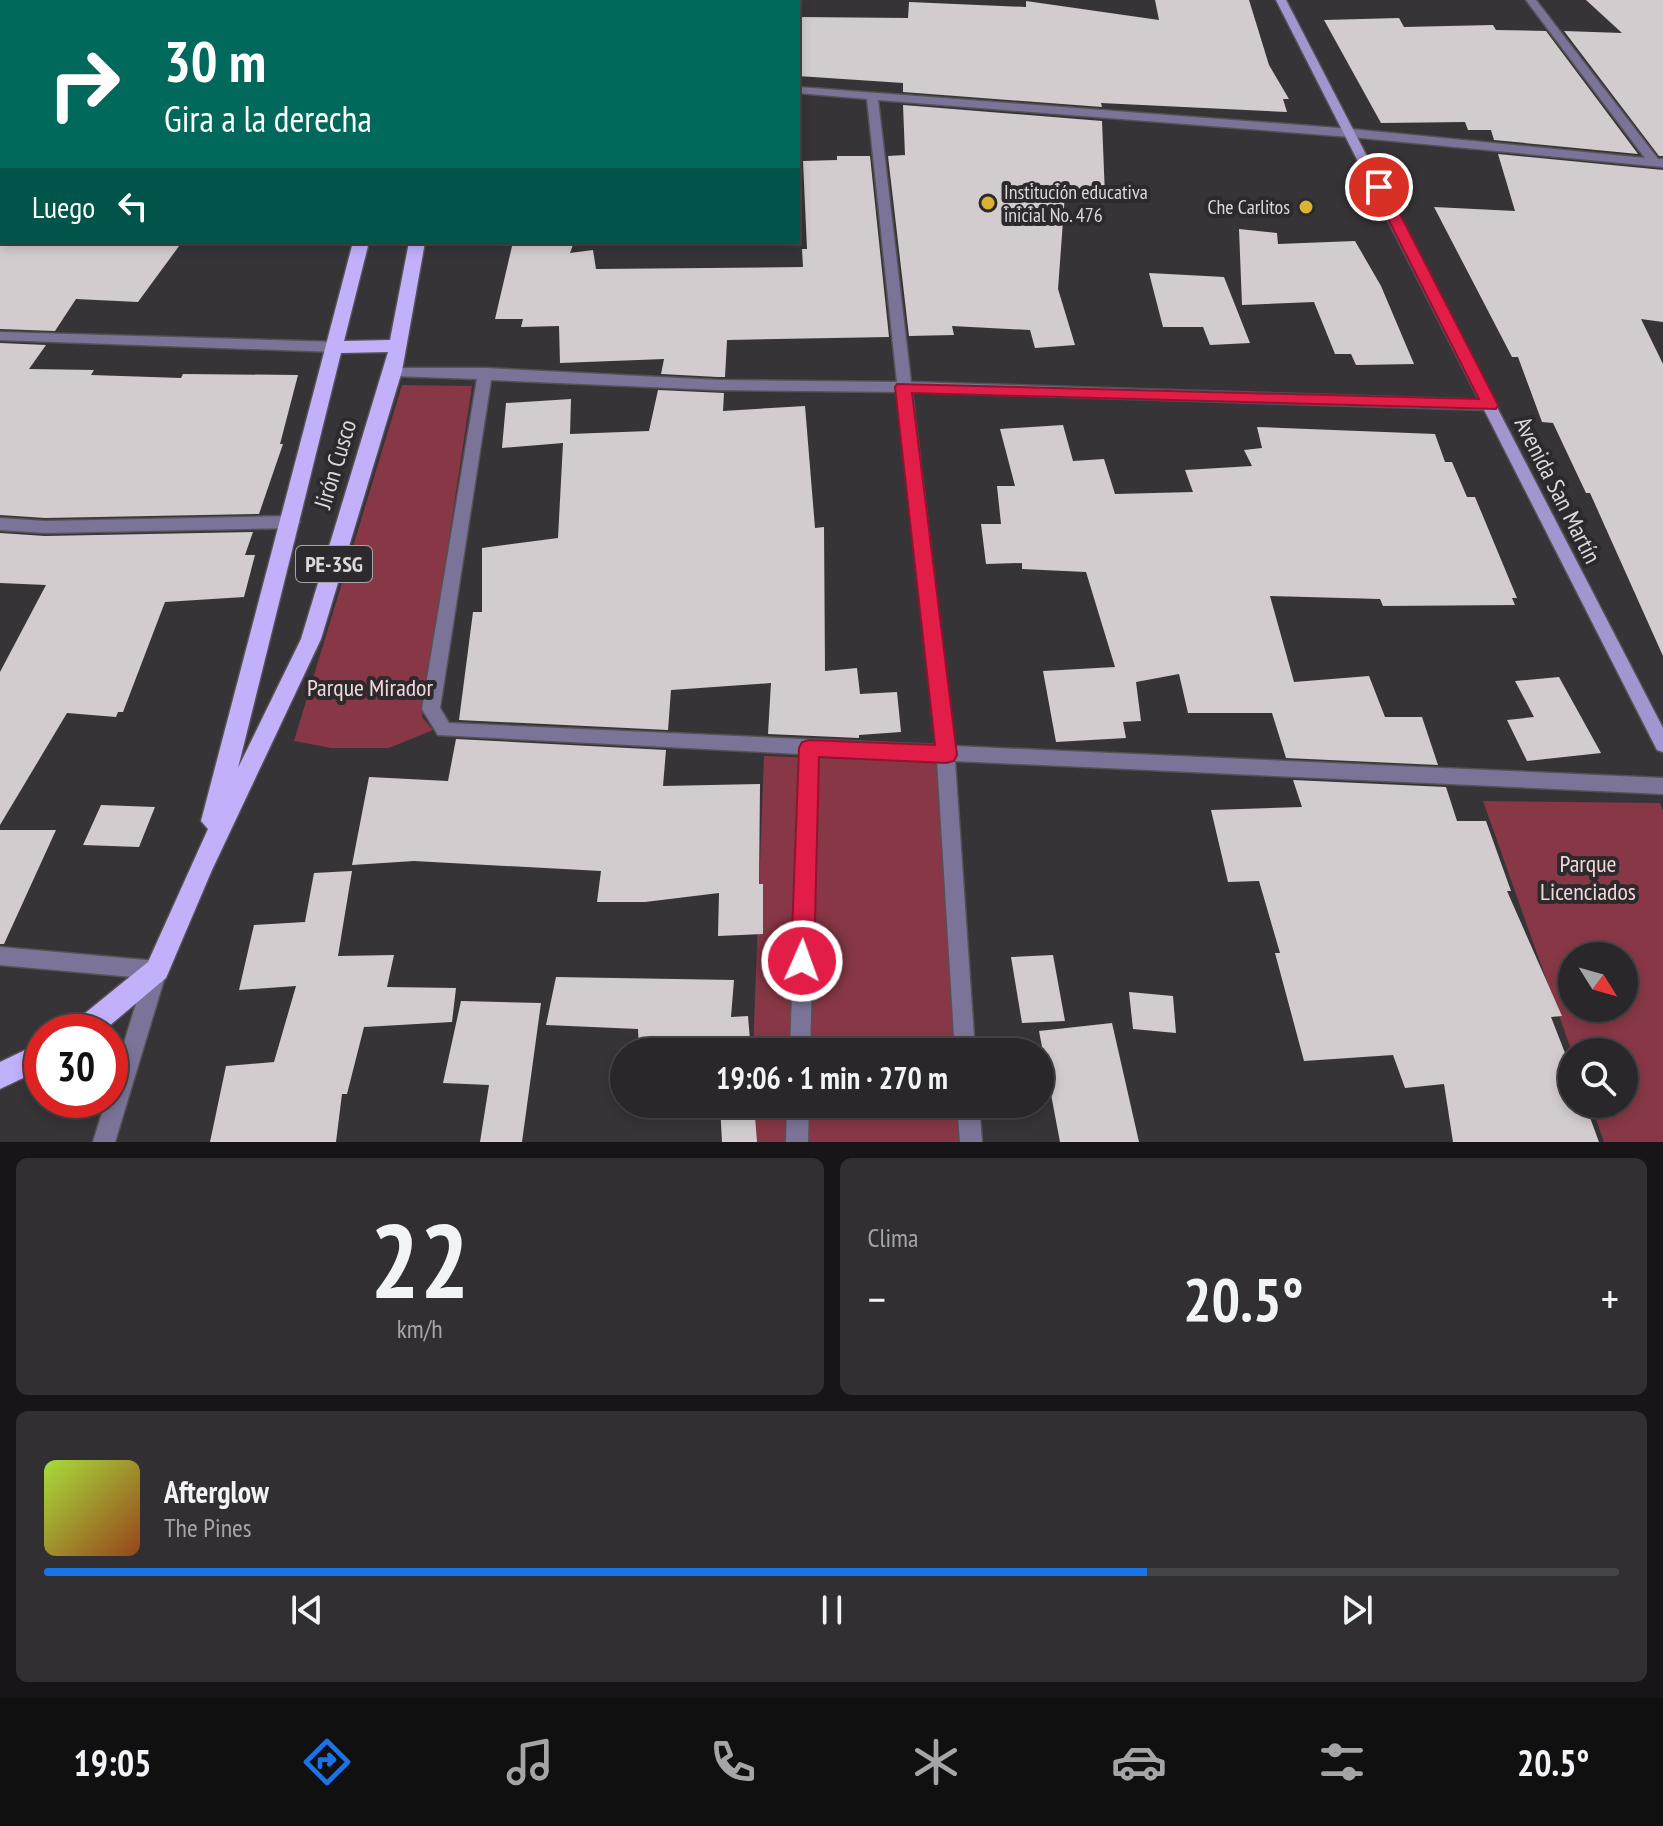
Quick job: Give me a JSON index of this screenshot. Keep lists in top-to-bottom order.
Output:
{
  "streets": {
    "main road": ["Jirón Cusco", "Avenida San Martín", "PE-3SG"]
  },
  "parks": ["Parque Mirador", "Parque Licenciados"],
  "places": ["Institución educativa inicial No. 476", "Che Carlitos"],
  "north": "bottom right",
  "page": {
    "turn": ["30 m", "Gira a la derecha"],
    "then": "Luego",
    "limit": "30",
    "trip": "19:06 · 1 min · 270 m",
    "tile": [
      ["22", "km/h"],
      "Clima"
    ],
    "heat": ["−", "20.5°", "+"],
    "song": ["Afterglow", "The Pines"],
    "tabs": ["19:05", "20.5°"]
  }
}
